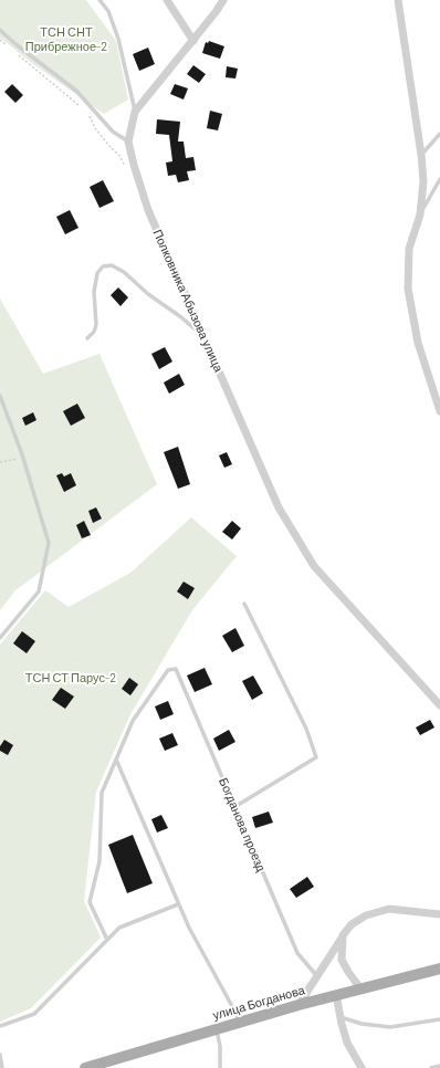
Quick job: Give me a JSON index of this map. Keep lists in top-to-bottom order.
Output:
{
  "streets": {
    "main road": ["улица Богданова"],
    "street": ["Полковника Абызова улица"],
    "lane": ["Богданова проезд"]
  },
  "parks": ["ТСН СНТ Прибрежное-2", "ТСН СТ Парус-2"]
}
